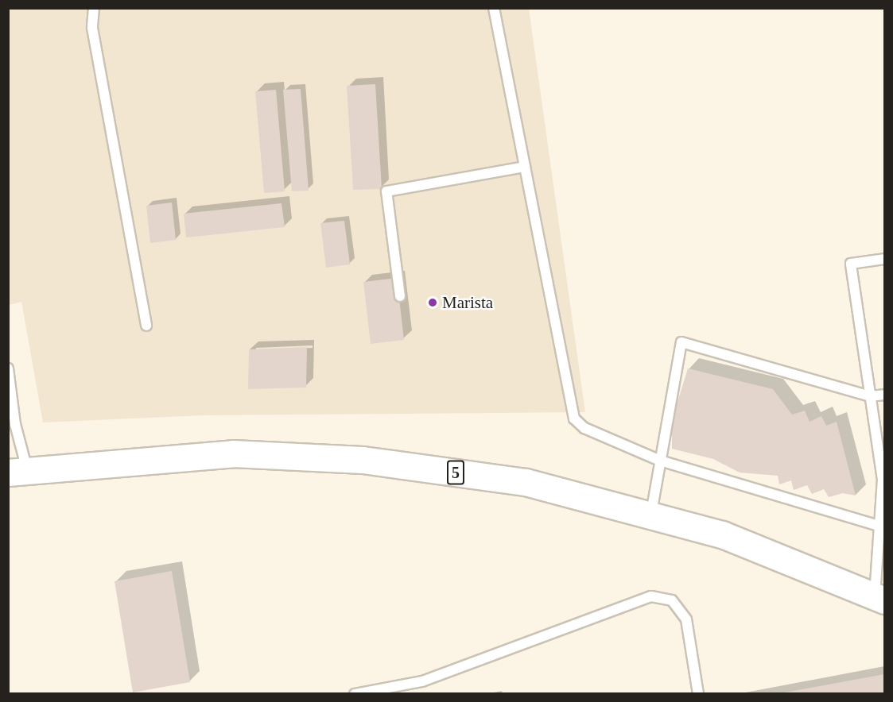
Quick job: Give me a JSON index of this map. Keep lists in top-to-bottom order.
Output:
{
  "streets": {
    "main road": ["5"]
  },
  "places": ["Marista"]
}
